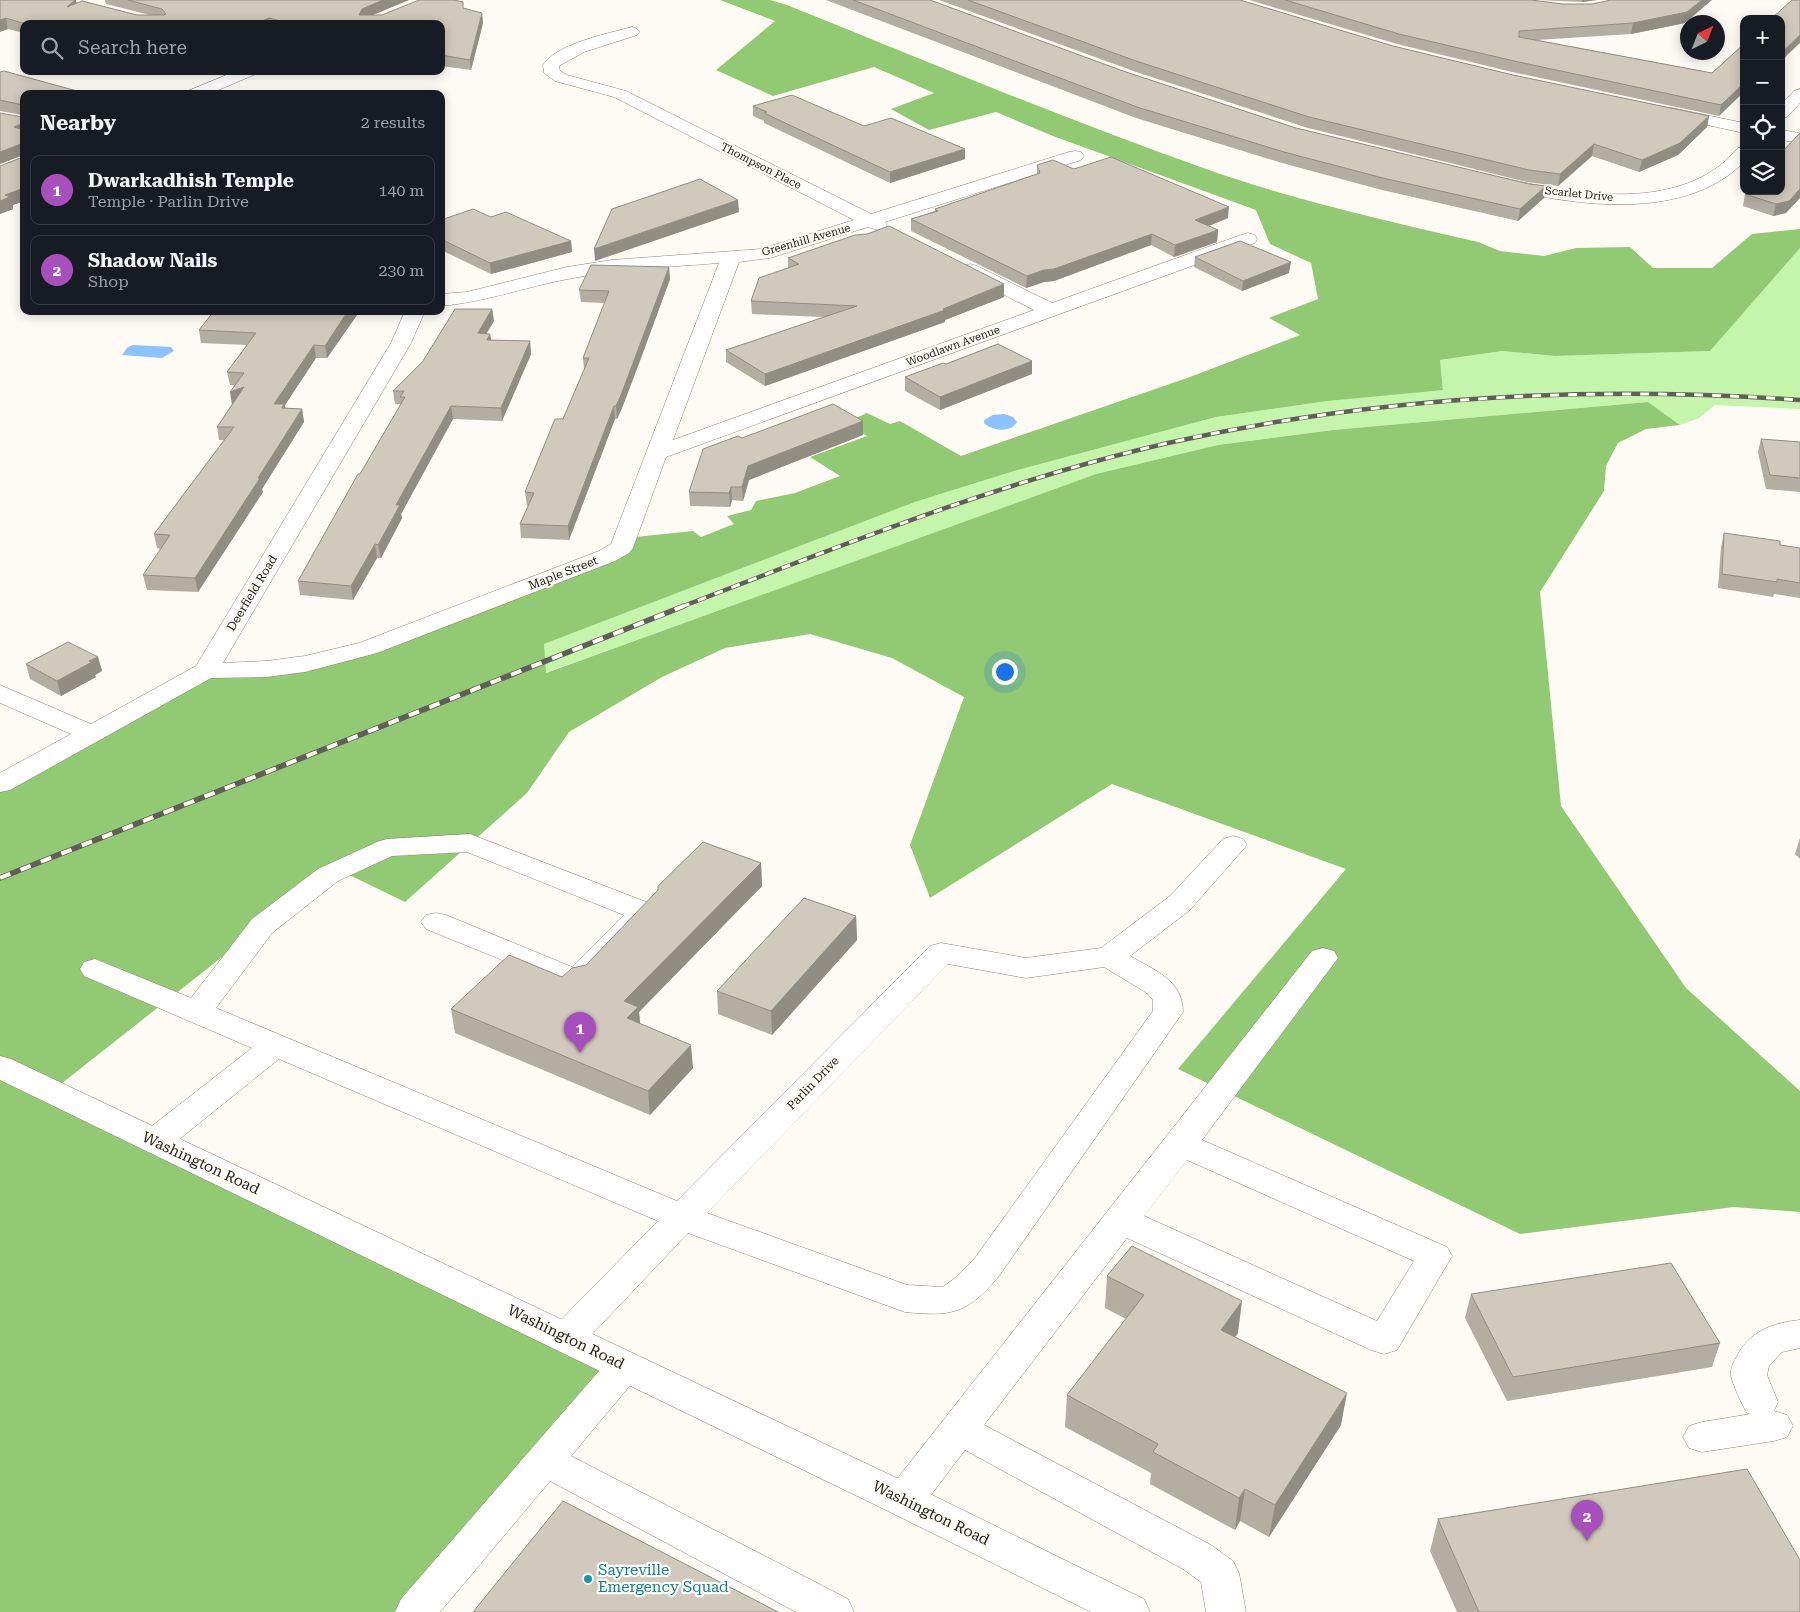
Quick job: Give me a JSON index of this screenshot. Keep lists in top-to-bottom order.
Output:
{
  "streets": {
    "street": [
      "Thompson Place",
      "Scarlet Drive",
      "Greenhill Avenue",
      "Woodlawn Avenue",
      "Maple Street",
      "Deerfield Road",
      "Parlin Drive",
      "Washington Road"
    ]
  },
  "crossings": [
    ["Thompson Place", "Greenhill Avenue"],
    ["Greenhill Avenue", "Maple Street"],
    ["Woodlawn Avenue", "Maple Street"],
    ["Maple Street", "Deerfield Road"],
    ["Parlin Drive", "Washington Road"]
  ],
  "places": ["Sayreville Emergency Squad"],
  "north": "top right",
  "page": {
    "map_buttons": ["+", "−"],
    "search": "Search here",
    "heading": ["Nearby", "2 results"],
    "list": [
      {
        "mark": "1",
        "name": "Dwarkadhish Temple",
        "note": "Temple · Parlin Drive",
        "value": "140 m"
      },
      {
        "mark": "2",
        "name": "Shadow Nails",
        "note": "Shop",
        "value": "230 m"
      }
    ],
    "pins": ["1", "2"]
  }
}
